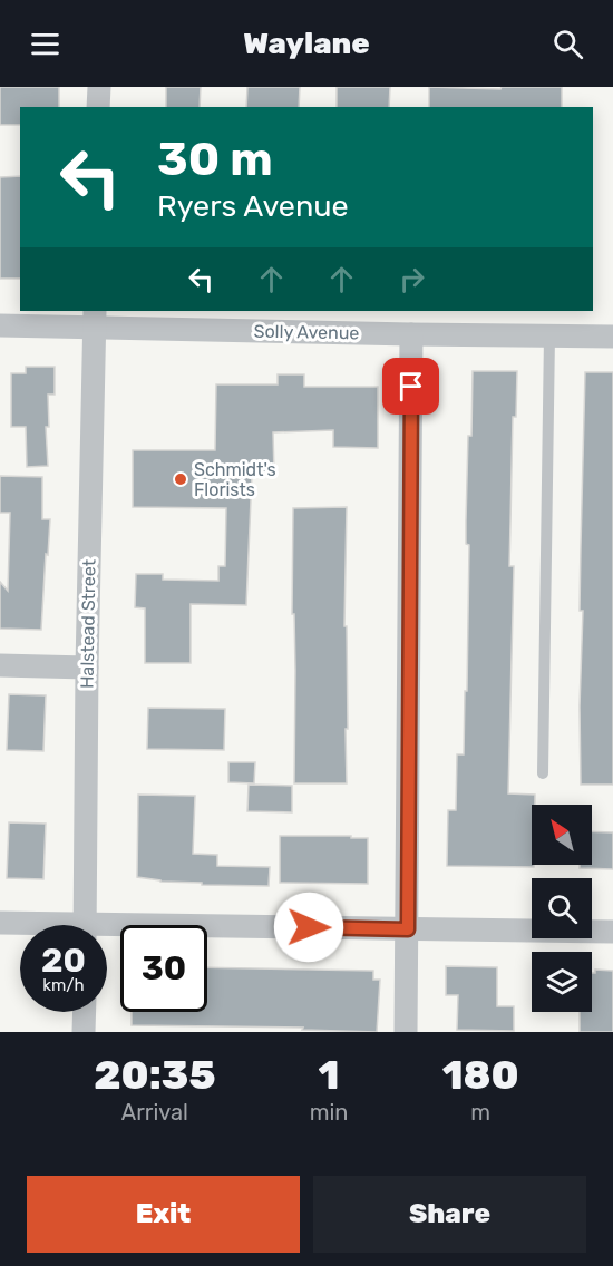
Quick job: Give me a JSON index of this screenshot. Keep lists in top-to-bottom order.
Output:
{
  "streets": {
    "street": ["Solly Avenue", "Halstead Street"]
  },
  "crossings": [
    ["Solly Avenue", "Halstead Street"]
  ],
  "places": ["Schmidt's Florists"],
  "north": "top left",
  "page": {
    "header": "Waylane",
    "turn": ["30 m", "Ryers Avenue"],
    "speed": "20 km/h",
    "limit": "30",
    "eta": [
      "20:35",
      "Arrival",
      "1",
      "min",
      "180",
      "m"
    ],
    "buttons": ["Exit", "Share"]
  }
}
